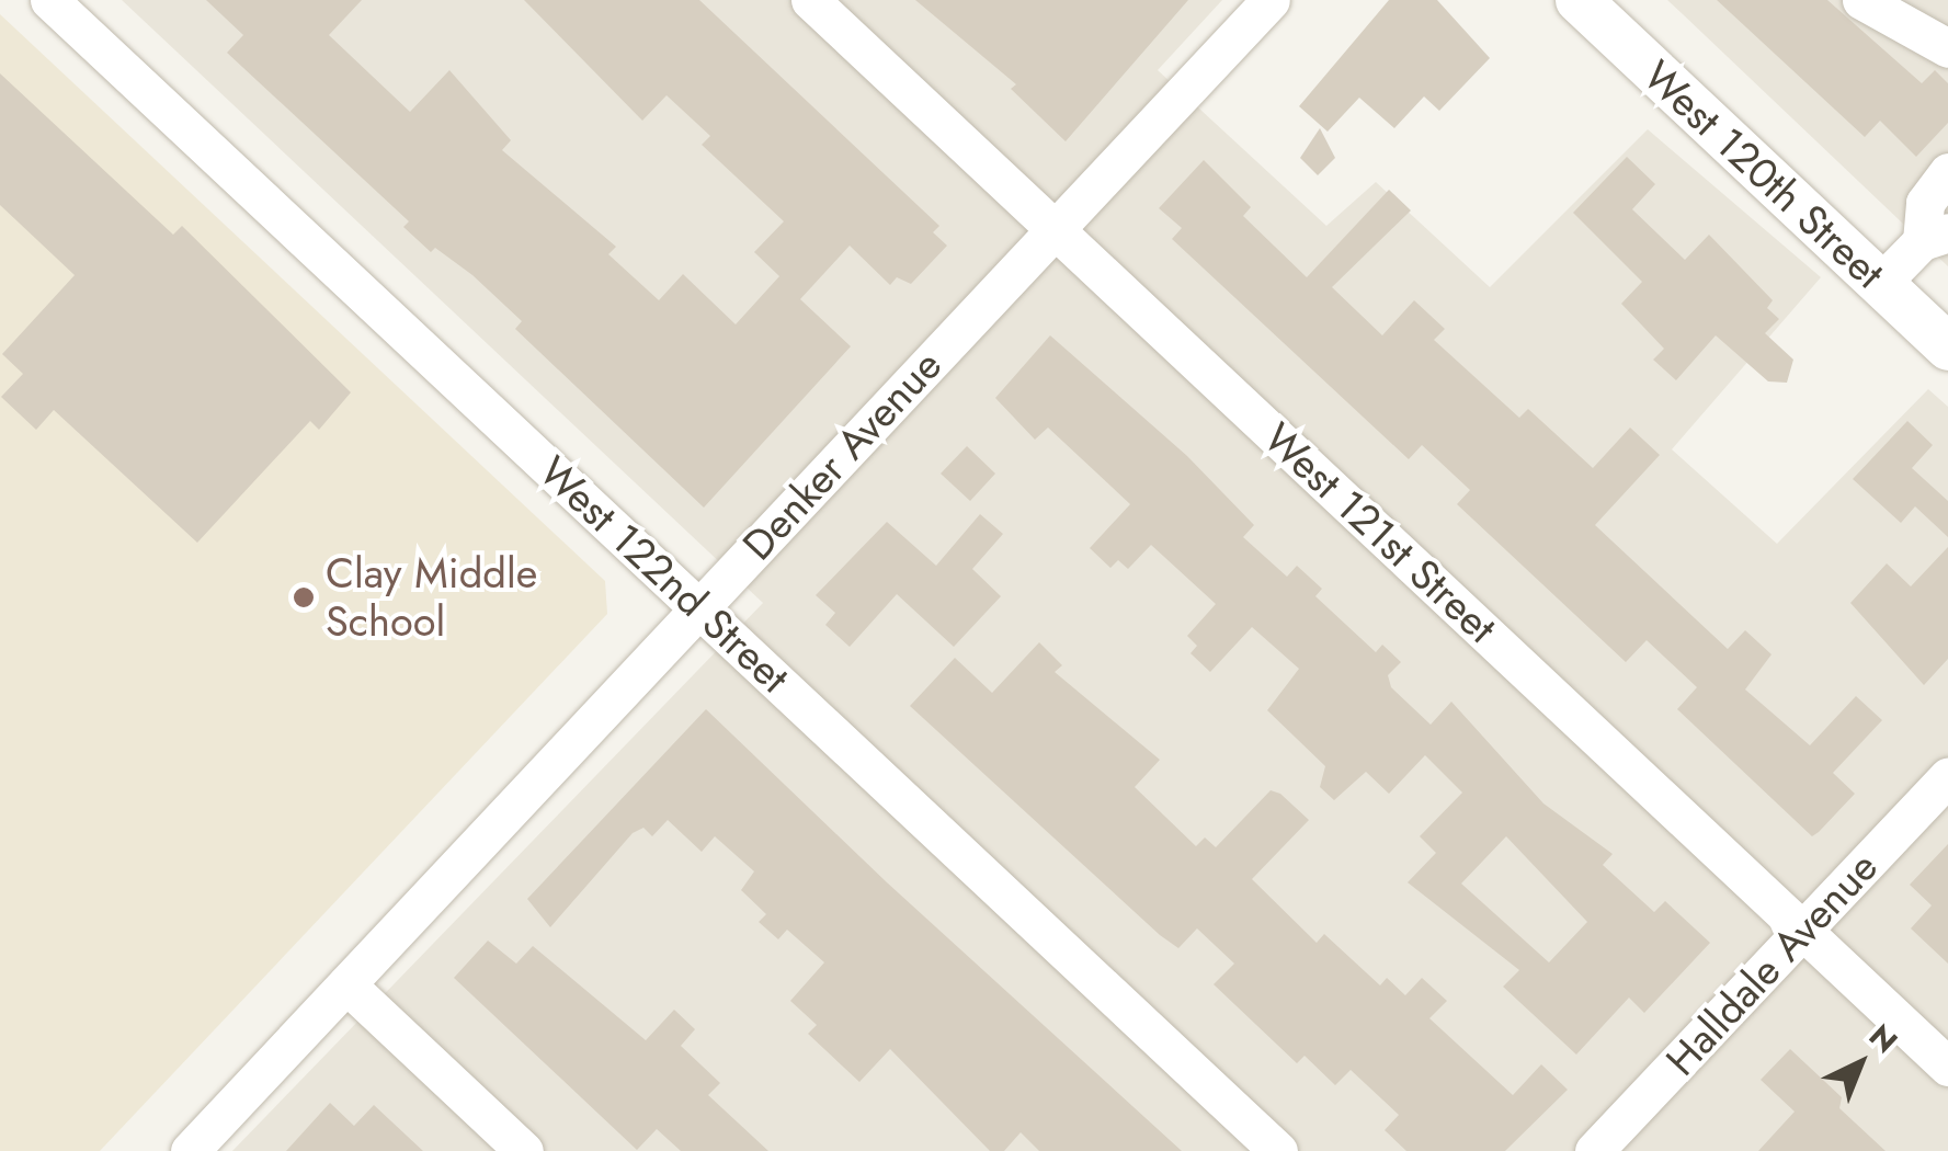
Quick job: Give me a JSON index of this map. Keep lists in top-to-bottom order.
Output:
{
  "streets": {
    "street": [
      "West 120th Street",
      "Denker Avenue",
      "West 121st Street",
      "West 122nd Street",
      "Halldale Avenue"
    ]
  },
  "crossings": [
    ["Denker Avenue", "West 121st Street"],
    ["Denker Avenue", "West 122nd Street"],
    ["West 121st Street", "Halldale Avenue"]
  ],
  "places": ["Clay Middle School"],
  "north": "top right"
}
